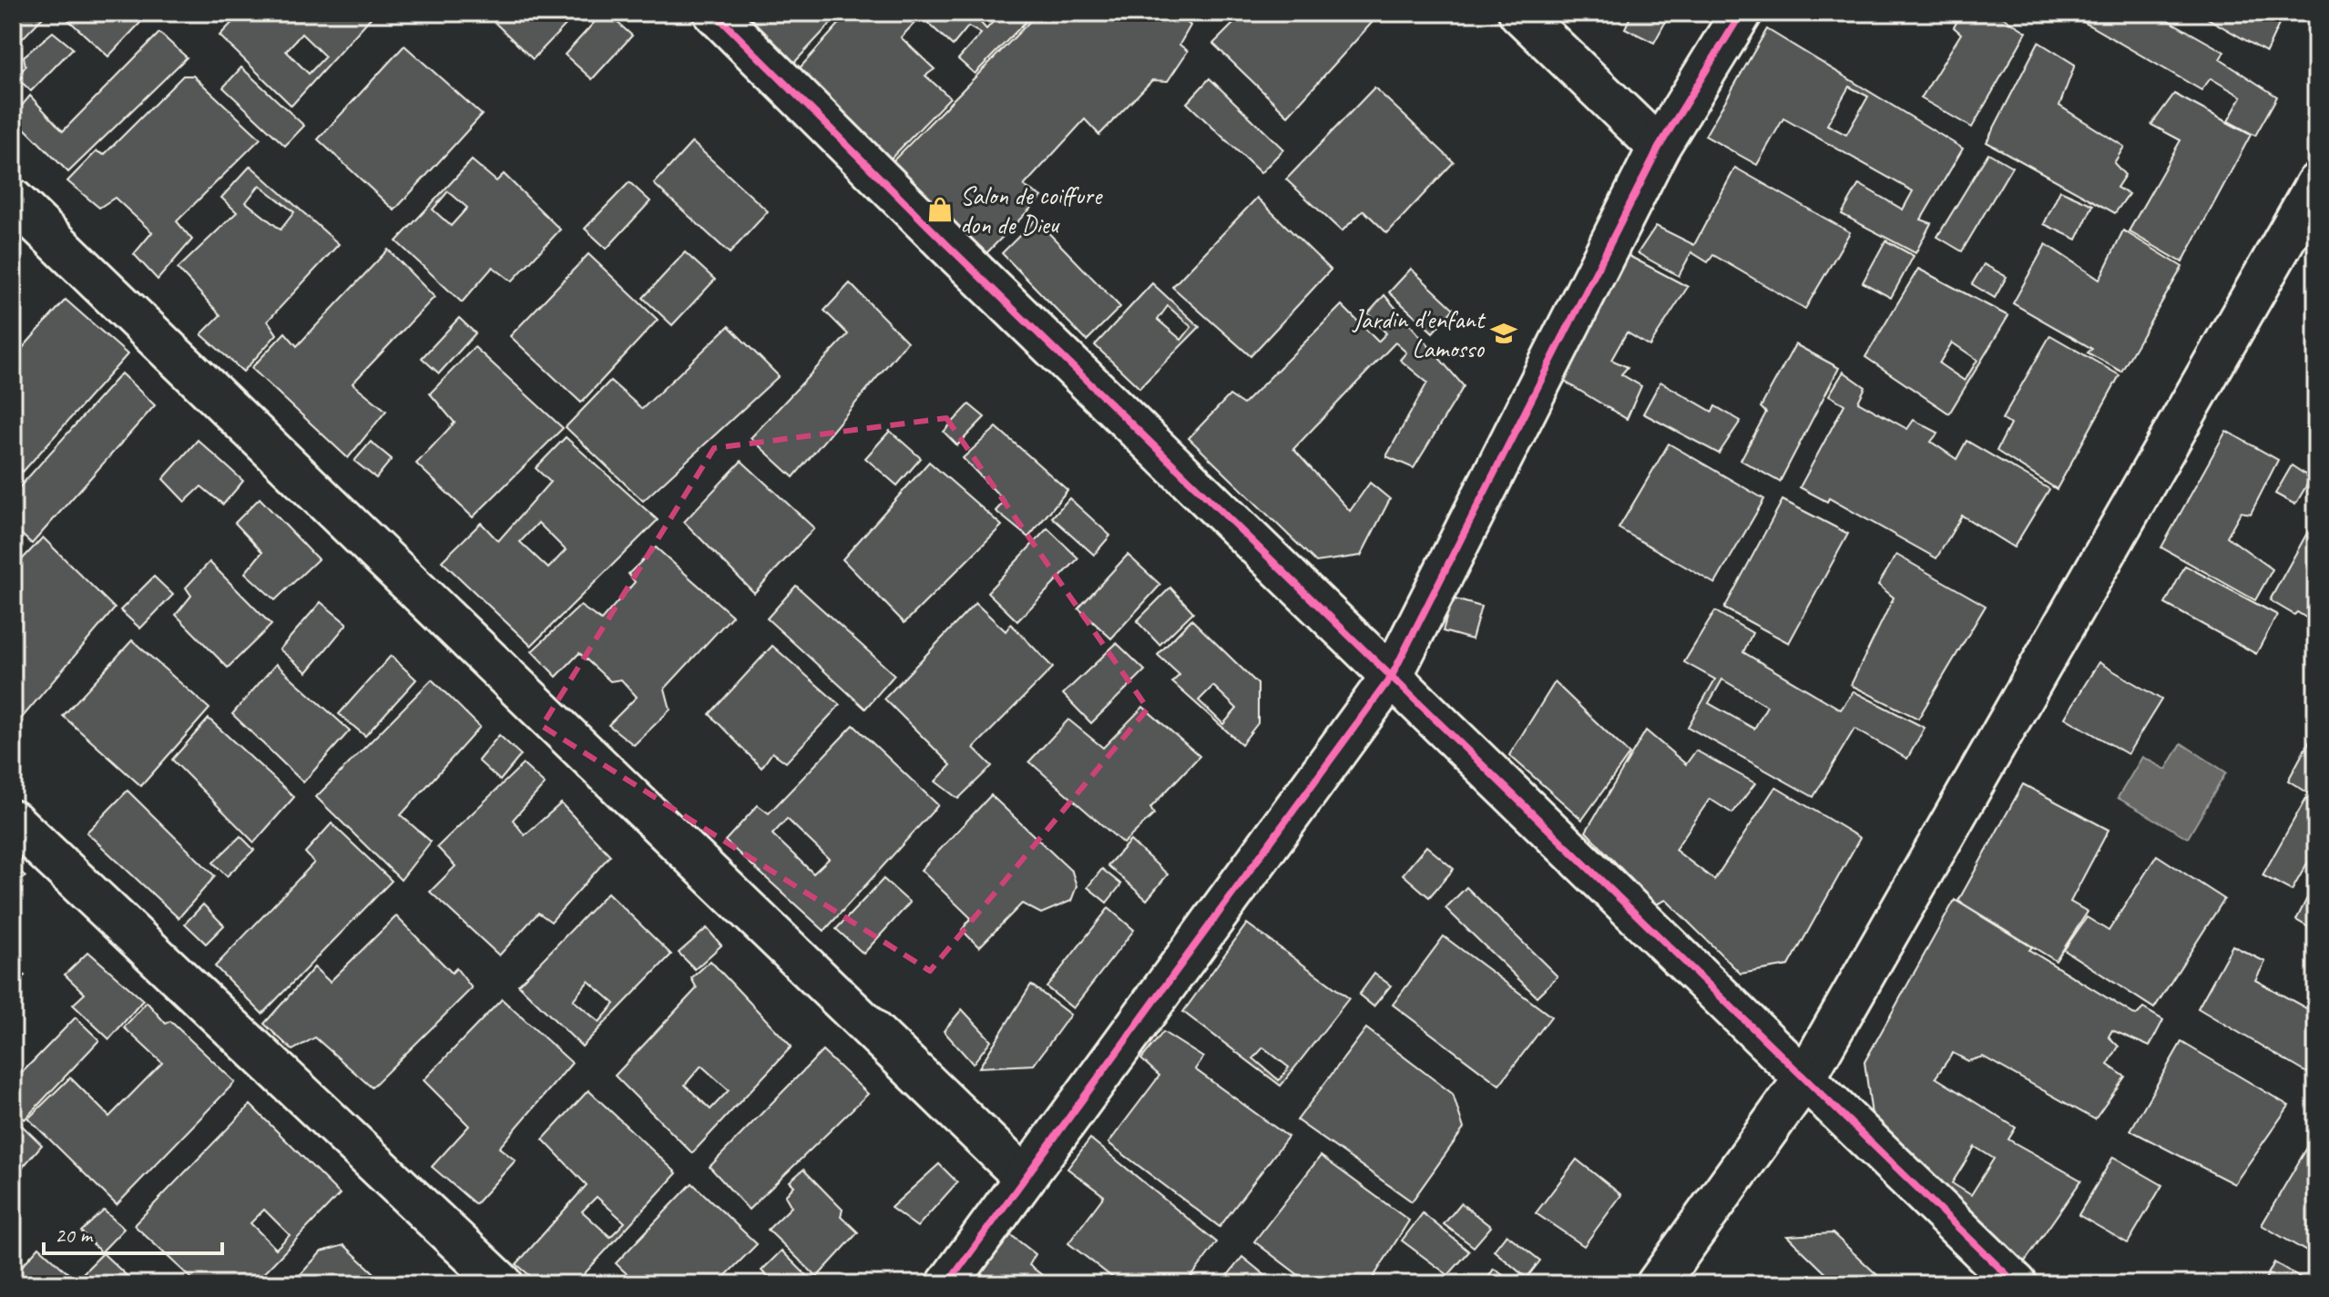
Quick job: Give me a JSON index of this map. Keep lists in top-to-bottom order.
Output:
{
  "places": {
    "shop": ["Salon de coiffure don de Dieu"],
    "school or university": ["Jardin d'enfant Lamosso"]
  },
  "scale_bar": "20 m"
}
